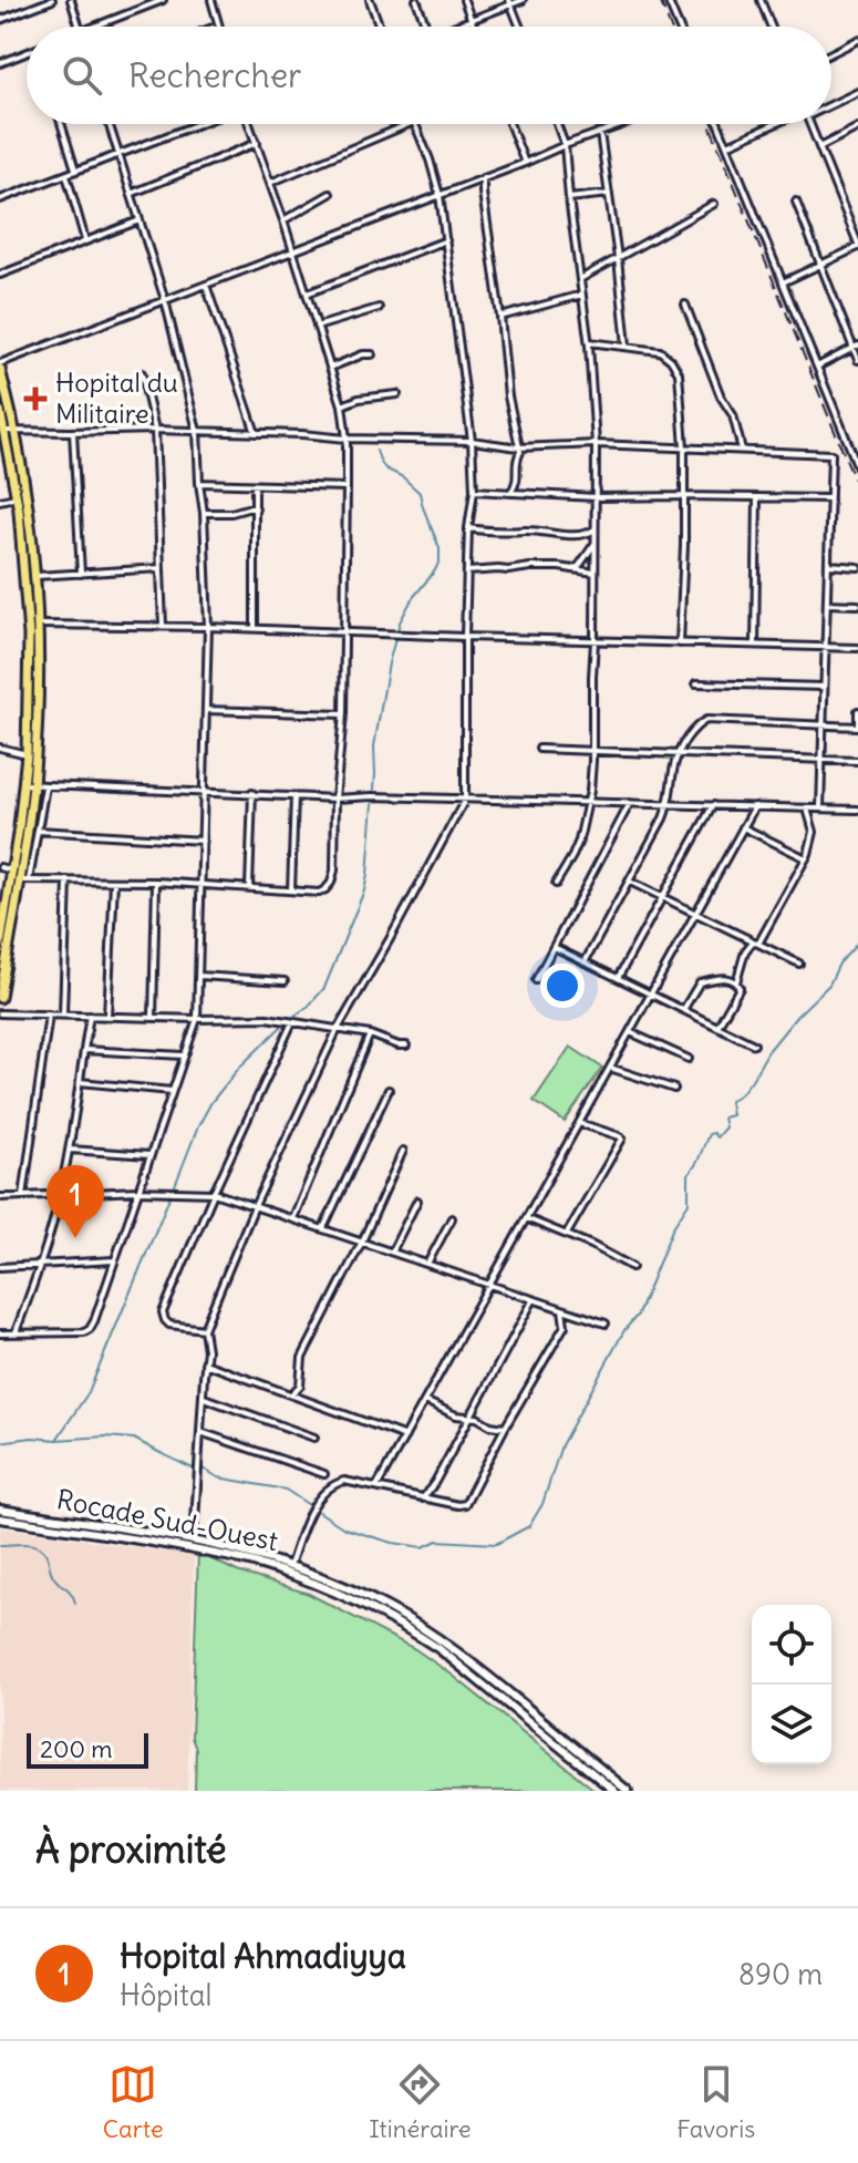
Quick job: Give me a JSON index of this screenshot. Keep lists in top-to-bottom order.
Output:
{
  "streets": {
    "main road": ["Rocade Sud-Ouest"]
  },
  "places": {
    "health": ["Hopital du Militaire"]
  },
  "scale_bar": "200 m",
  "page": {
    "search": "Rechercher",
    "pins": "1",
    "scale": "200 m",
    "heading": "À proximité",
    "list": [
      {
        "mark": "1",
        "name": "Hopital Ahmadiyya",
        "note": "Hôpital",
        "value": "890 m"
      }
    ],
    "nav": ["Carte", "Itinéraire", "Favoris"]
  }
}
